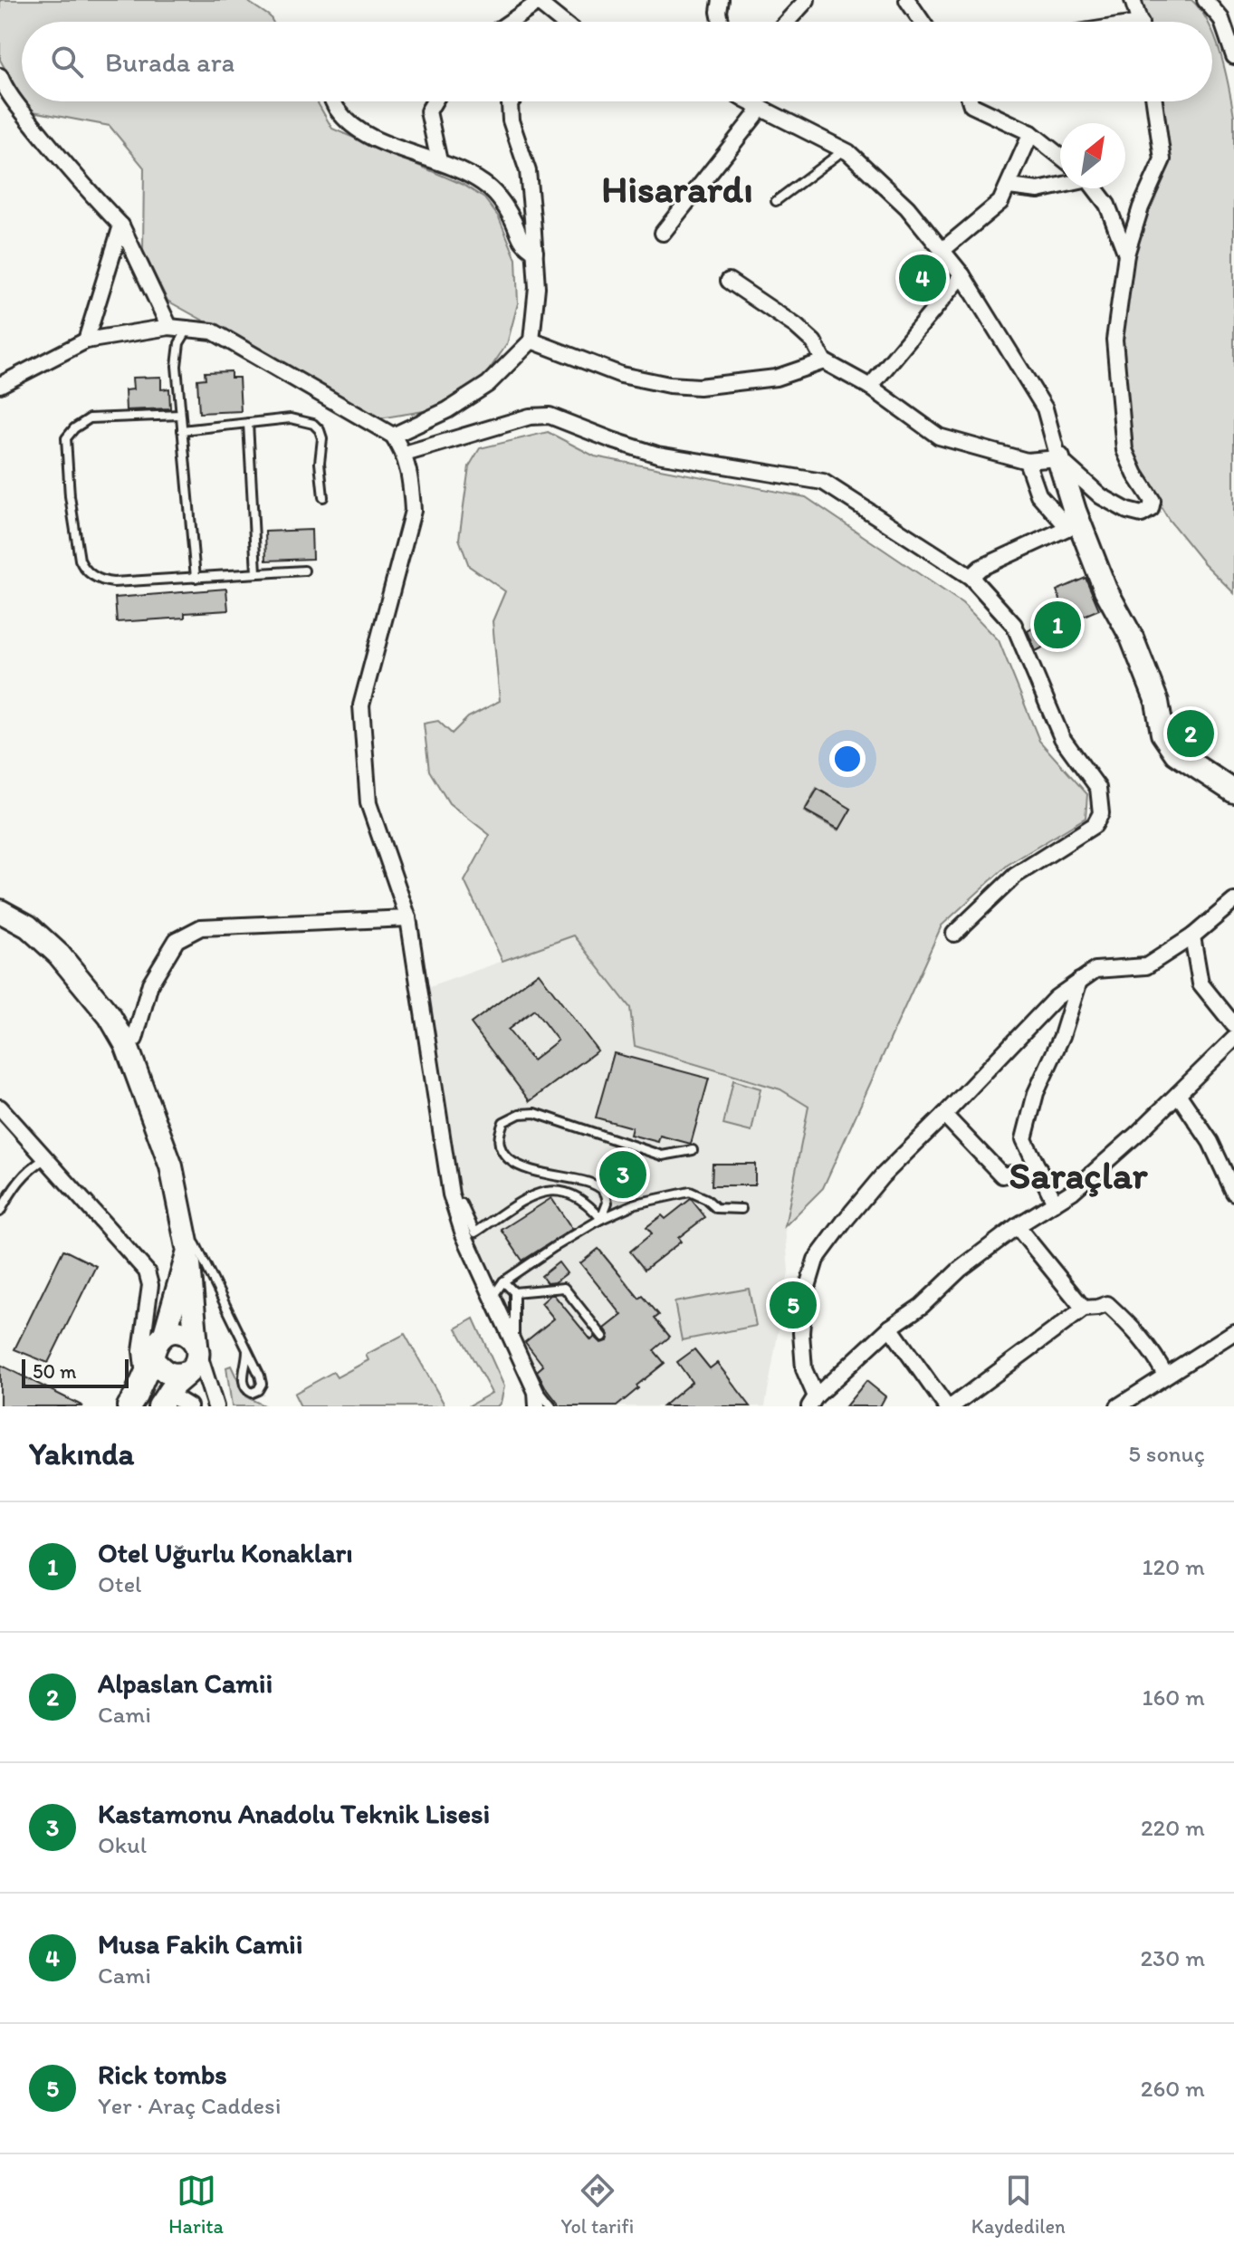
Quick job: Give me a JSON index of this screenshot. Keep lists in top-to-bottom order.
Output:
{
  "districts": ["Hisarardı", "Saraçlar"],
  "scale_bar": "50 m",
  "north": "top right",
  "page": {
    "search": "Burada ara",
    "pins": [
      "4",
      "1",
      "2",
      "3",
      "5"
    ],
    "scale": "50 m",
    "heading": ["Yakında", "5 sonuç"],
    "list": [
      {
        "mark": "1",
        "name": "Otel Uğurlu Konakları",
        "note": "Otel",
        "value": "120 m"
      },
      {
        "mark": "2",
        "name": "Alpaslan Camii",
        "note": "Cami",
        "value": "160 m"
      },
      {
        "mark": "3",
        "name": "Kastamonu Anadolu Teknik Lisesi",
        "note": "Okul",
        "value": "220 m"
      },
      {
        "mark": "4",
        "name": "Musa Fakih Camii",
        "note": "Cami",
        "value": "230 m"
      },
      {
        "mark": "5",
        "name": "Rick tombs",
        "note": "Yer · Araç Caddesi",
        "value": "260 m"
      }
    ],
    "nav": ["Harita", "Yol tarifi", "Kaydedilen"]
  }
}
